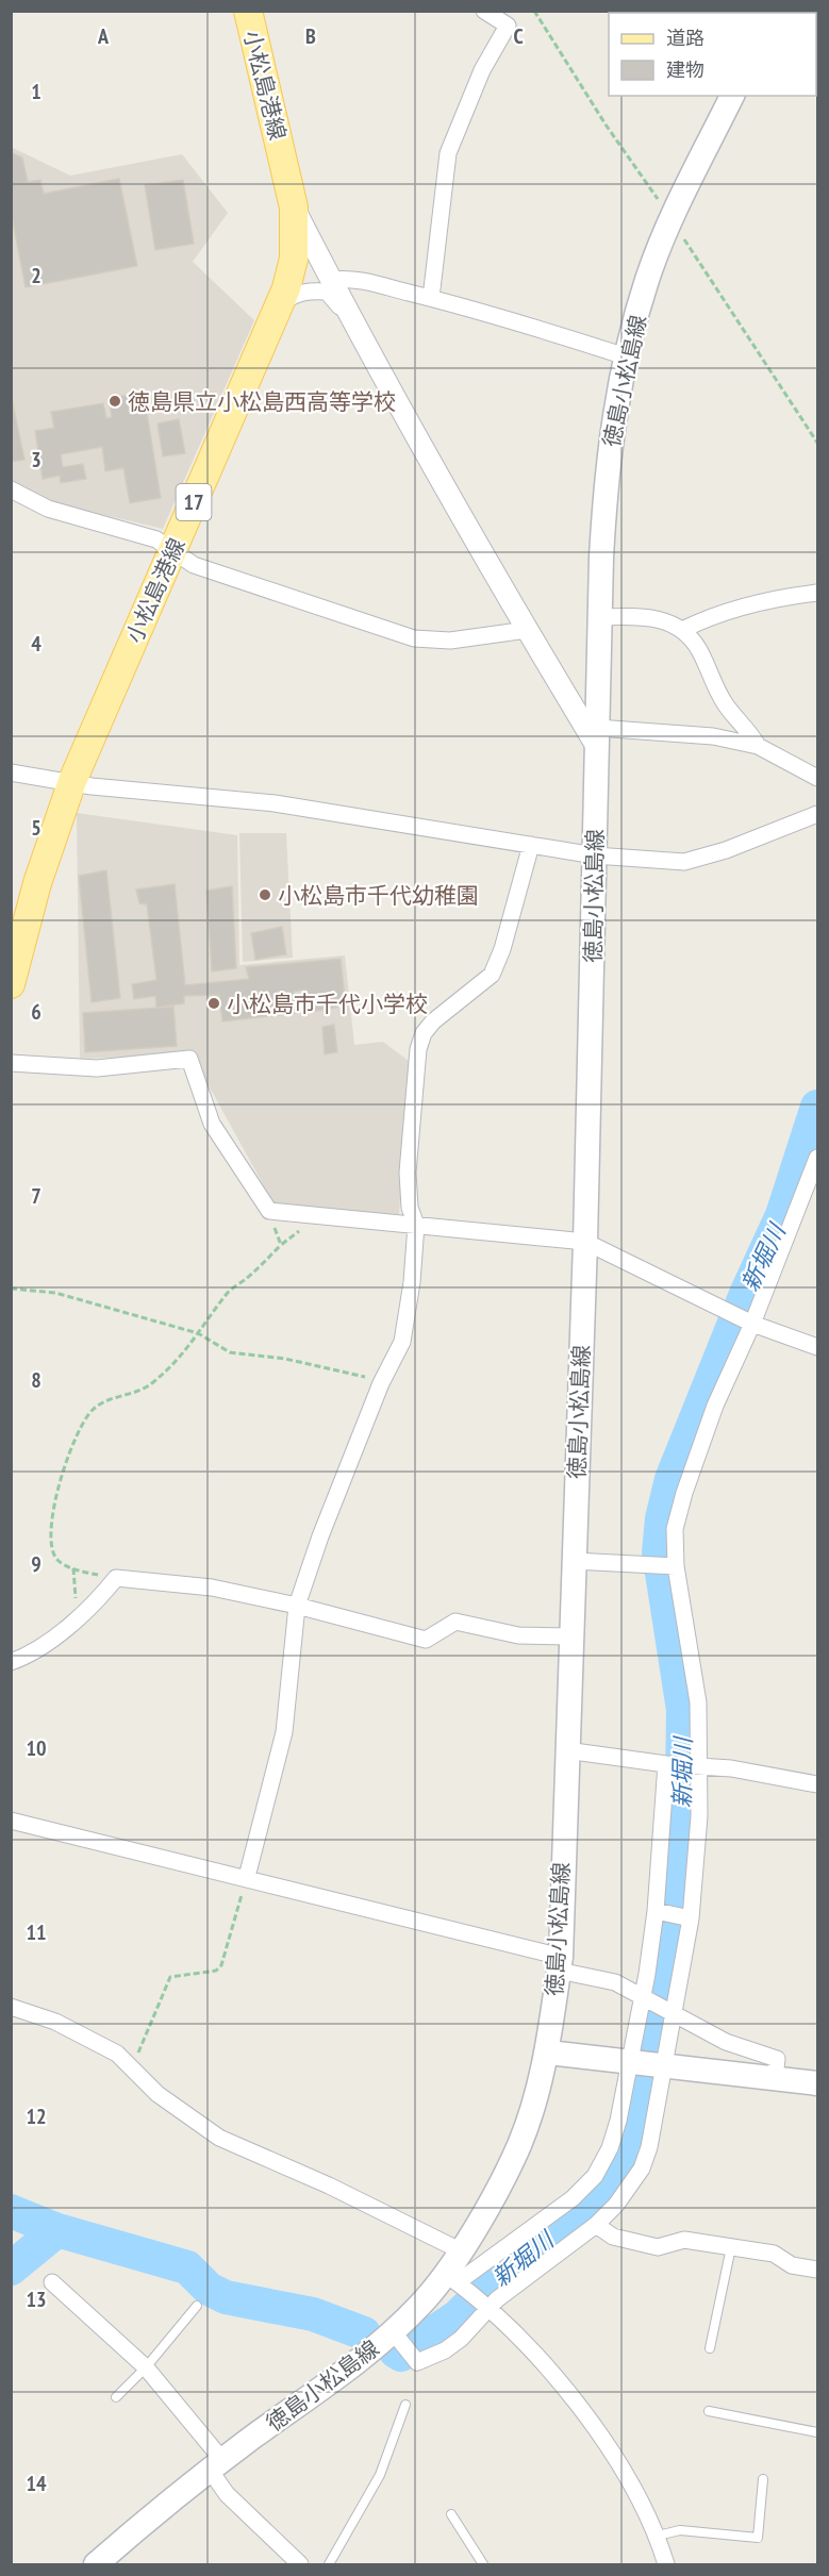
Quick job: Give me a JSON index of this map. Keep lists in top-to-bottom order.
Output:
{
  "streets": {
    "main road": ["小松島港線", "徳島小松島線", "17"]
  },
  "water": ["新堀川"],
  "places": ["徳島県立小松島西高等学校", "小松島市千代幼稚園", "小松島市千代小学校"],
  "legend": ["道路", "建物"],
  "grid": {
    "columns": ["A", "B", "C"],
    "rows": [
      "1",
      "2",
      "3",
      "4",
      "5",
      "6",
      "7",
      "8",
      "9",
      "10",
      "11",
      "12",
      "13",
      "14"
    ]
  }
}
